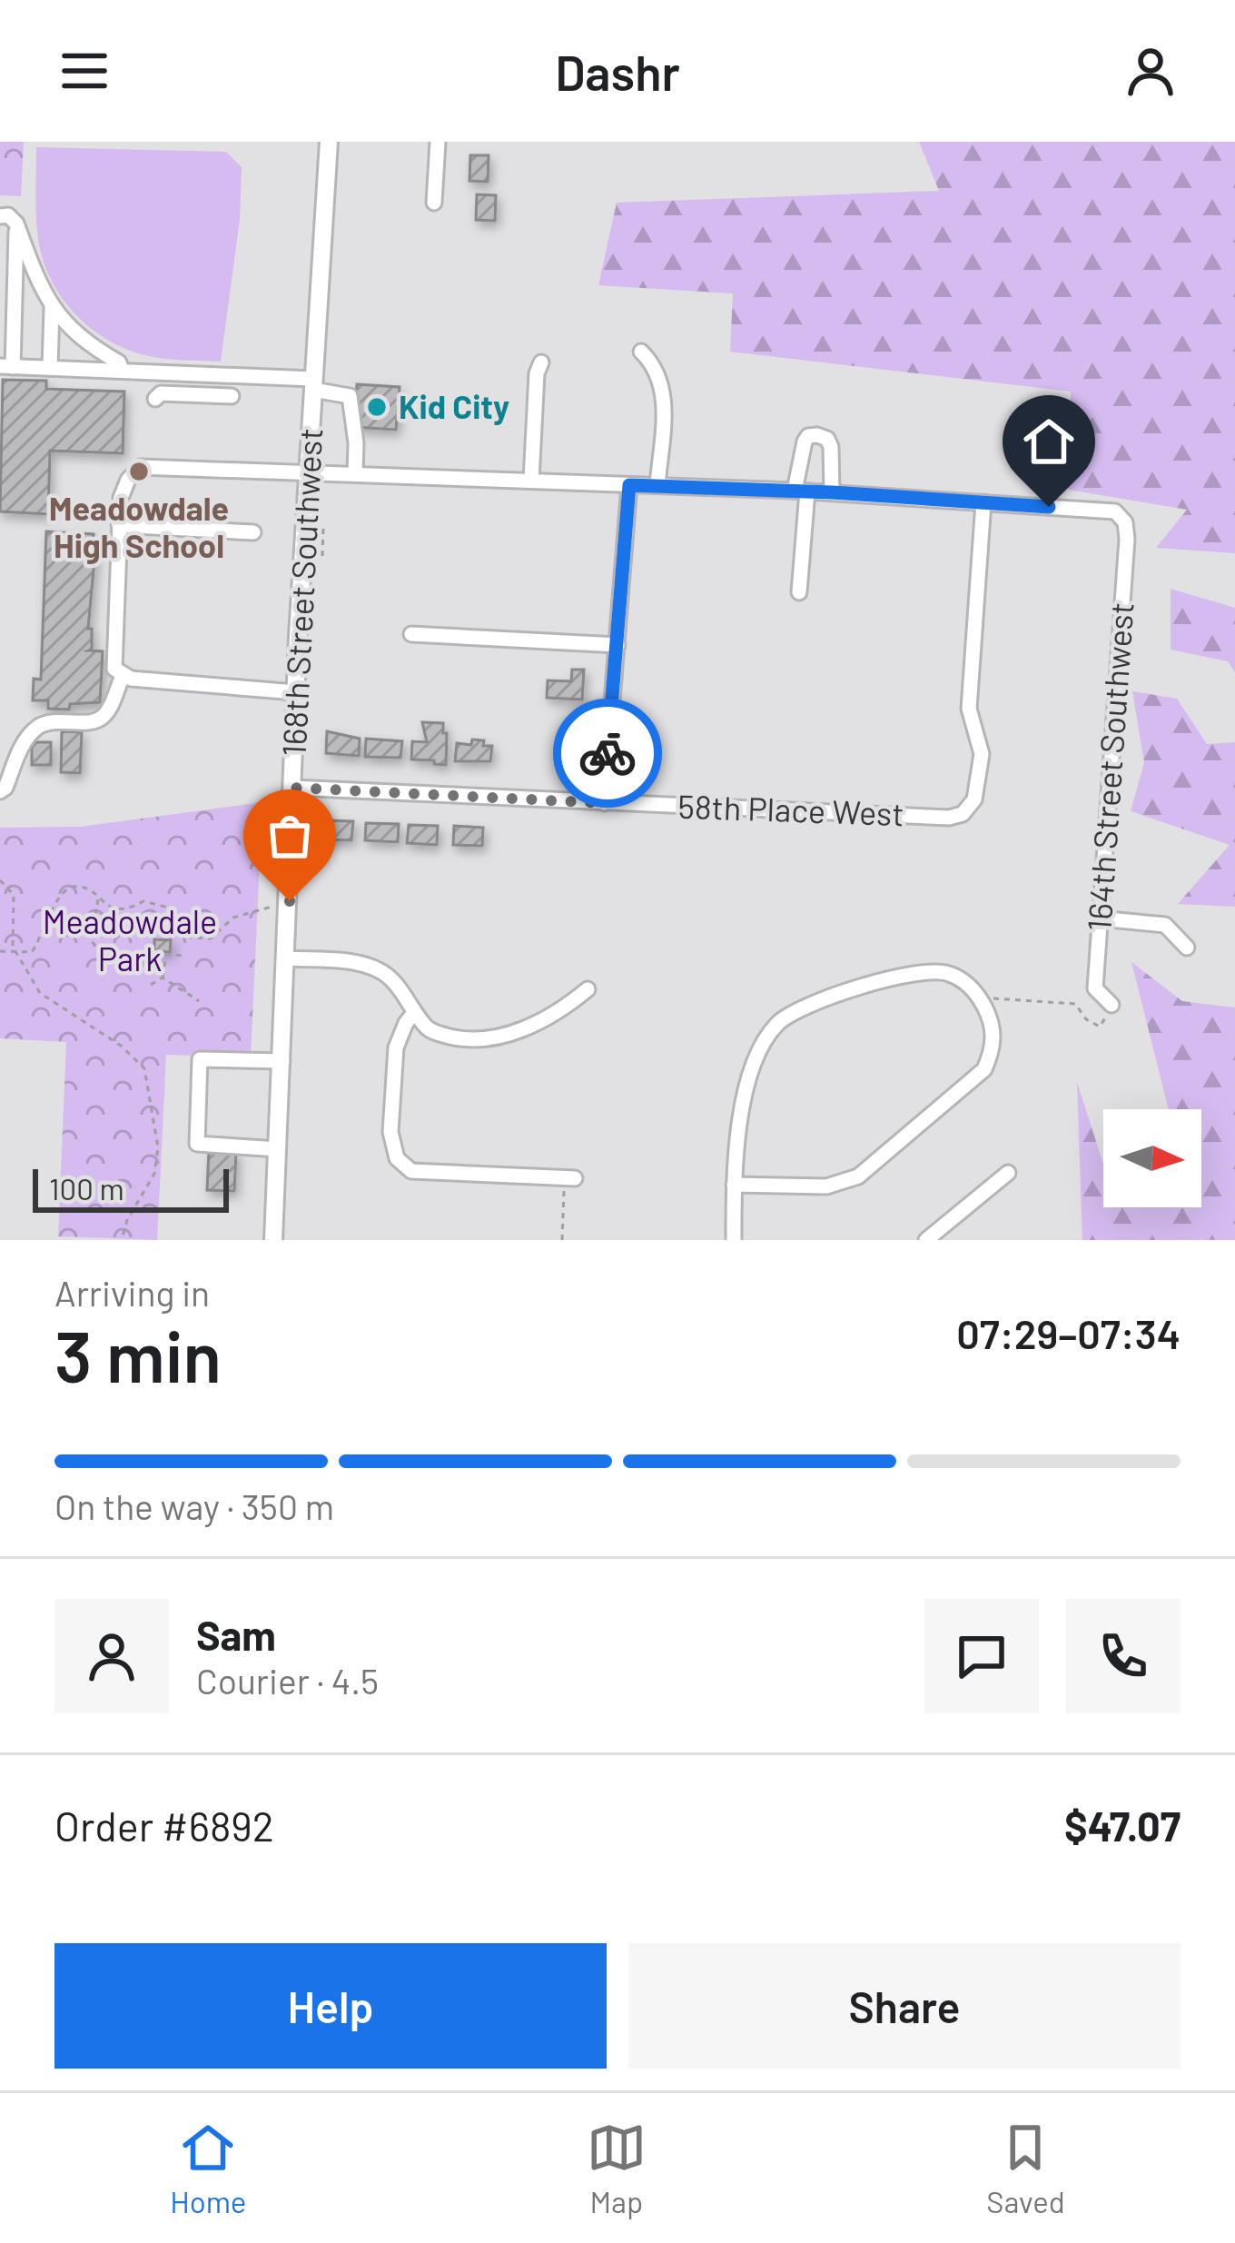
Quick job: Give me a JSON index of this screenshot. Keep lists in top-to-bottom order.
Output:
{
  "streets": {
    "main road": ["168th Street Southwest"],
    "street": ["164th Street Southwest", "58th Place West"]
  },
  "crossings": [
    ["168th Street Southwest", "58th Place West"],
    ["164th Street Southwest", "58th Place West"]
  ],
  "parks": ["Meadowdale Park"],
  "places": ["Kid City", "Meadowdale High School"],
  "scale_bar": "100 m",
  "north": "right",
  "page": {
    "header": "Dashr",
    "scale": "100 m",
    "heading": ["3 min", "Arriving in", "07:29–07:34"],
    "panel": [
      "Sam",
      "Courier · 4.5",
      "Order #6892",
      "$47.07"
    ],
    "bar": "On the way · 350 m",
    "buttons": ["Help", "Share"],
    "tabs": ["Home", "Map", "Saved"]
  }
}
